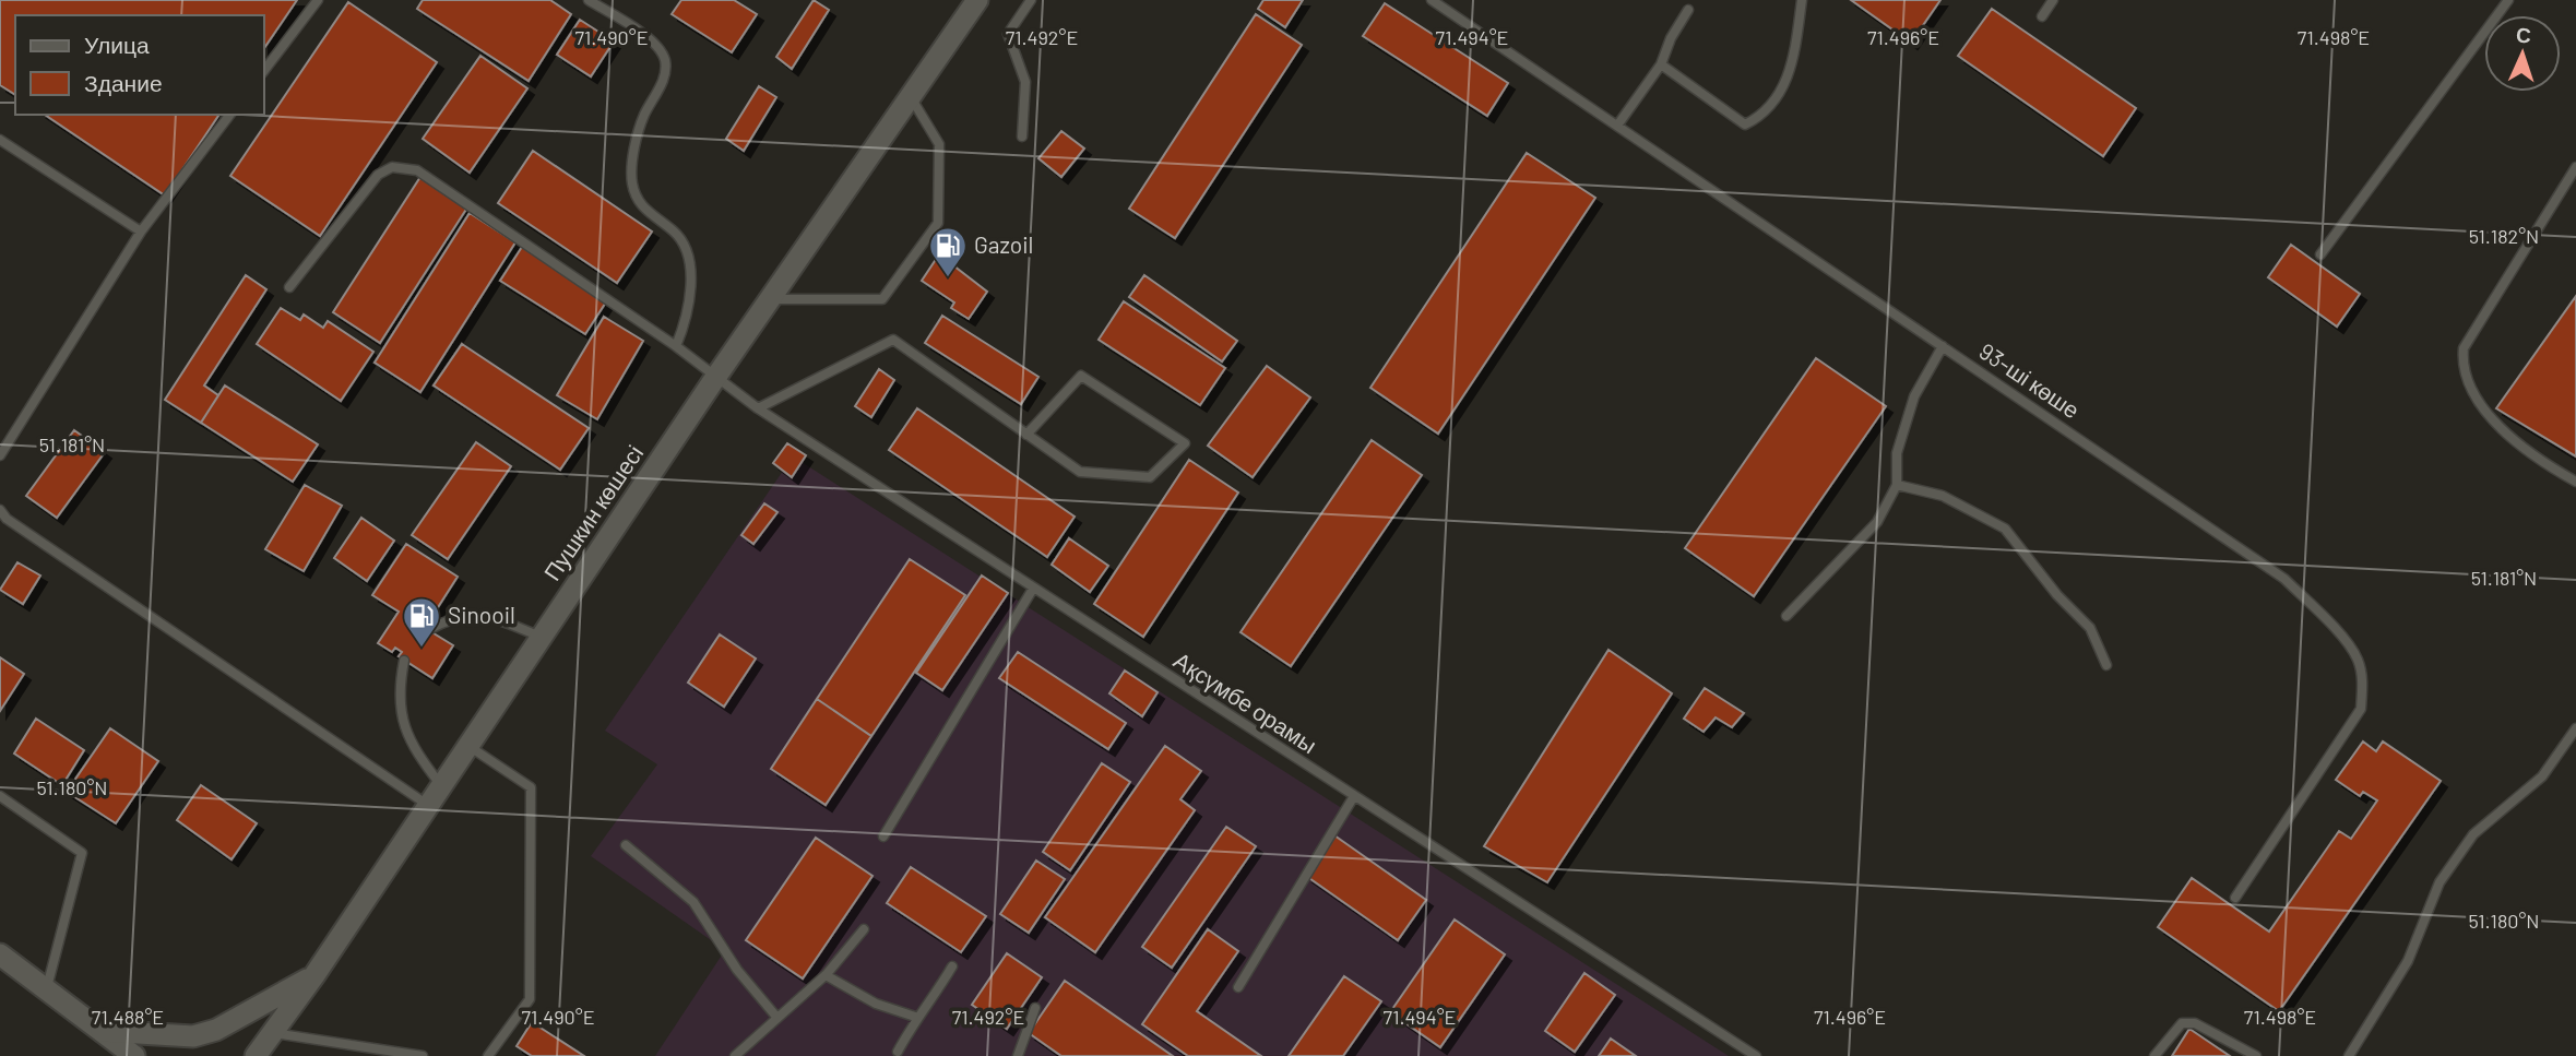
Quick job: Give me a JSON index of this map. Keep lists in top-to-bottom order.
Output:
{
  "streets": {
    "main road": ["Пушкин көшесі"],
    "lane": ["93-ші көше", "Ақсүмбе орамы"]
  },
  "crossings": [
    ["Пушкин көшесі", "Ақсүмбе орамы"]
  ],
  "places": {
    "fuel station": ["Gazoil", "Sinooil"]
  },
  "legend": ["Улица", "Здание"],
  "north": "top",
  "coordinates": [
    "71.490°E",
    "71.492°E",
    "71.494°E",
    "71.496°E",
    "71.498°E",
    "51.182°N",
    "51.181°N",
    "51.180°N",
    "71.488°E"
  ]
}
